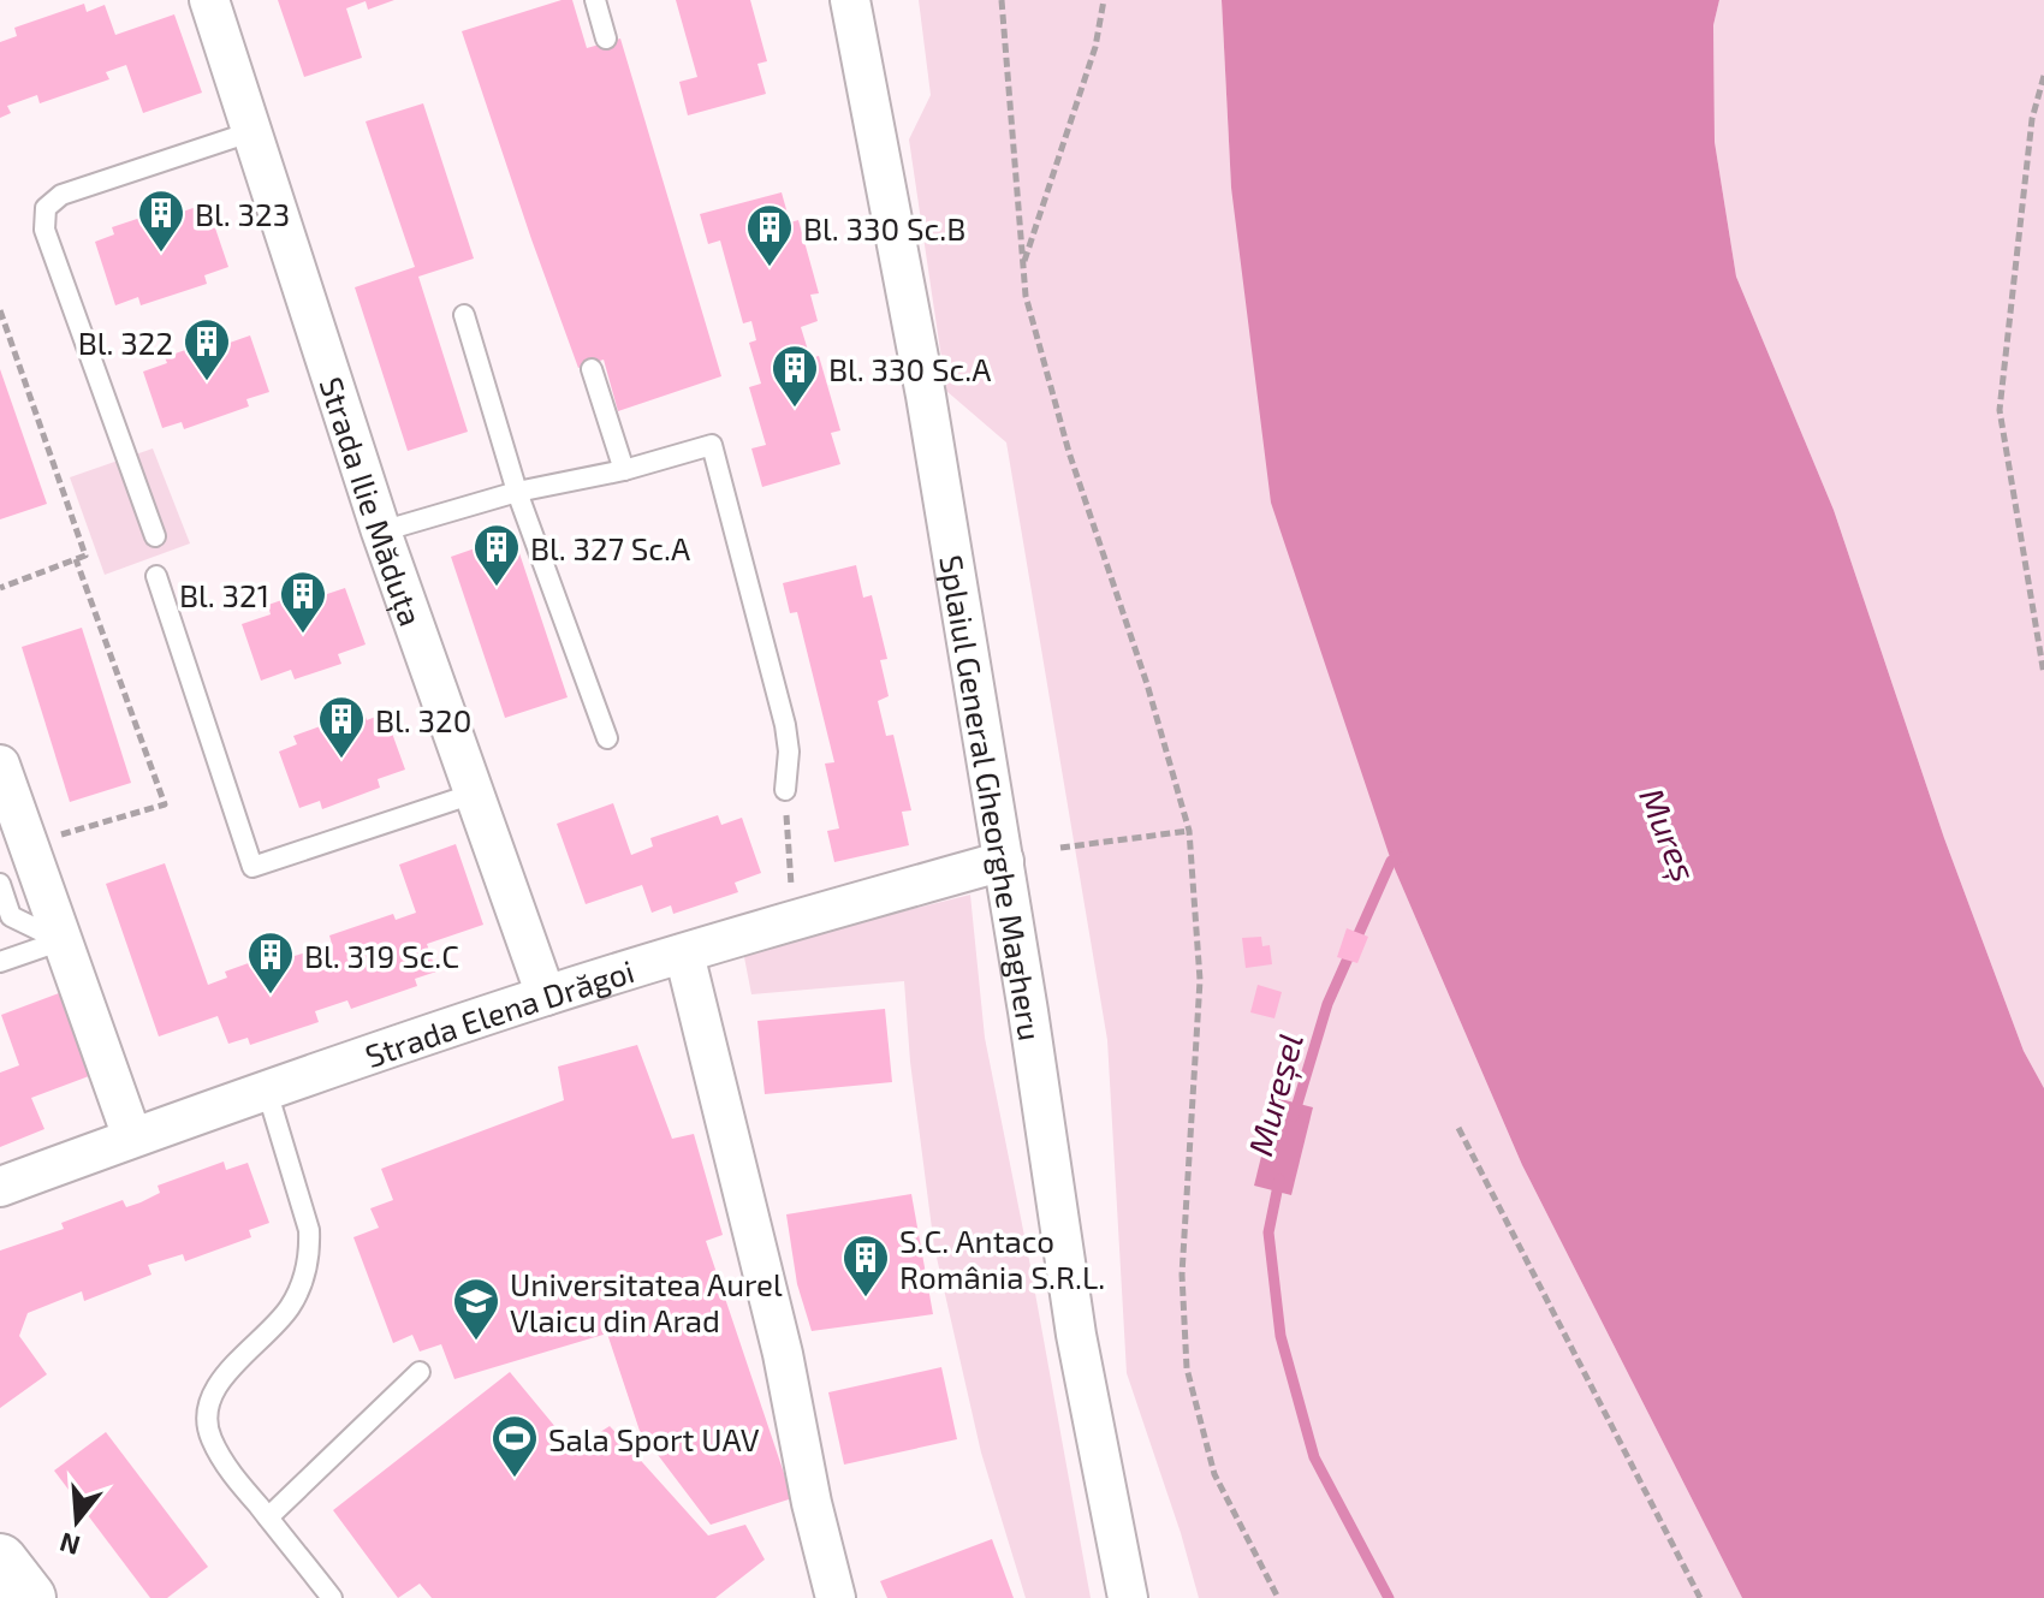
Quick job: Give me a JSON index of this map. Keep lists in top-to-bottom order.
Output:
{
  "streets": {
    "street": ["Strada Ilie Măduța", "Splaiul General Gheorghe Magheru", "Strada Elena Drăgoi"]
  },
  "crossings": [
    ["Strada Ilie Măduța", "Strada Elena Drăgoi"],
    ["Splaiul General Gheorghe Magheru", "Strada Elena Drăgoi"]
  ],
  "water": ["Mureș", "Mureșel"],
  "places": {
    "building": [
      "Bl. 323",
      "Bl. 330 Sc.B",
      "Bl. 322",
      "Bl. 330 Sc.A",
      "Bl. 327 Sc.A",
      "Bl. 321",
      "Bl. 320",
      "Bl. 319 Sc.C",
      "S.C. Antaco România S.R.L."
    ],
    "school or university": ["Universitatea Aurel Vlaicu din Arad"],
    "sports": ["Sala Sport UAV"]
  },
  "north": "bottom"
}
